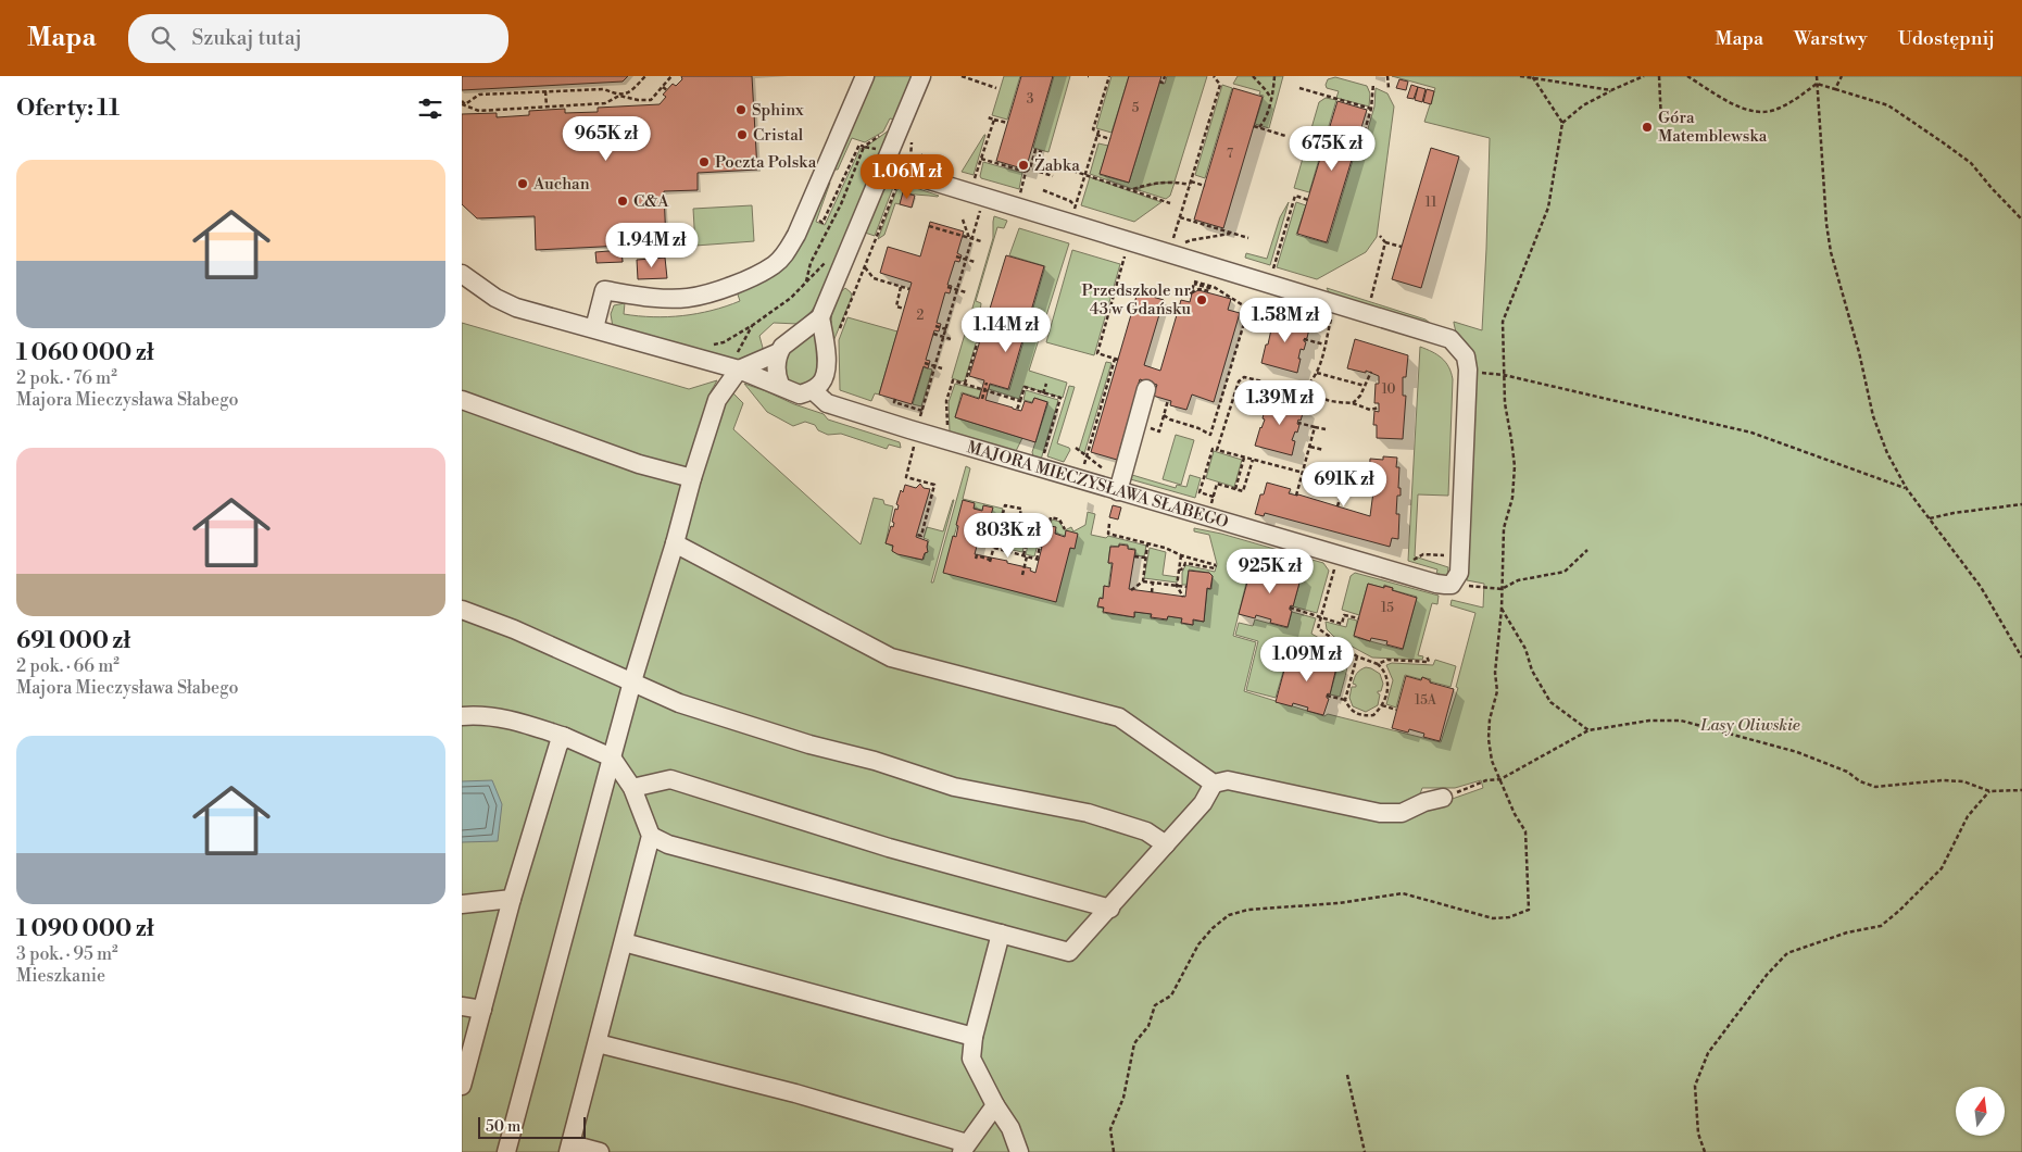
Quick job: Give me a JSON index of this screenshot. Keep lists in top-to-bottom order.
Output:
{
  "streets": {
    "street": ["MAJORA MIECZYSŁAWA SŁABEGO"]
  },
  "parks": ["Lasy Oliwskie"],
  "places": [
    "Sphinx",
    "Góra Matemblewska",
    "Cristal",
    "Poczta Polska",
    "Żabka",
    "Auchan",
    "C&A",
    "Przedszkole nr 43 w Gdańsku"
  ],
  "house_numbers": [
    "3",
    "5",
    "7",
    "11",
    "2",
    "10",
    "15",
    "15A"
  ],
  "scale_bar": "50 m",
  "north": "top",
  "page": {
    "header": "Mapa",
    "search": "Szukaj tutaj",
    "nav": ["Mapa", "Warstwy", "Udostępnij"],
    "heading": "Oferty: 11",
    "price": [
      "965K zł",
      "675K zł",
      "1.06M zł",
      "1.94M zł",
      "1.58M zł",
      "1.14M zł",
      "1.39M zł",
      "691K zł",
      "803K zł",
      "925K zł",
      "1.09M zł"
    ],
    "list": [
      {
        "name": "1 060 000 zł",
        "note": "2 pok. · 76 m² · Majora Mieczysława Słabego"
      },
      {
        "name": "691 000 zł",
        "note": "2 pok. · 66 m² · Majora Mieczysława Słabego"
      },
      {
        "name": "1 090 000 zł",
        "note": "3 pok. · 95 m² · Mieszkanie"
      }
    ],
    "scale": "50 m"
  }
}
